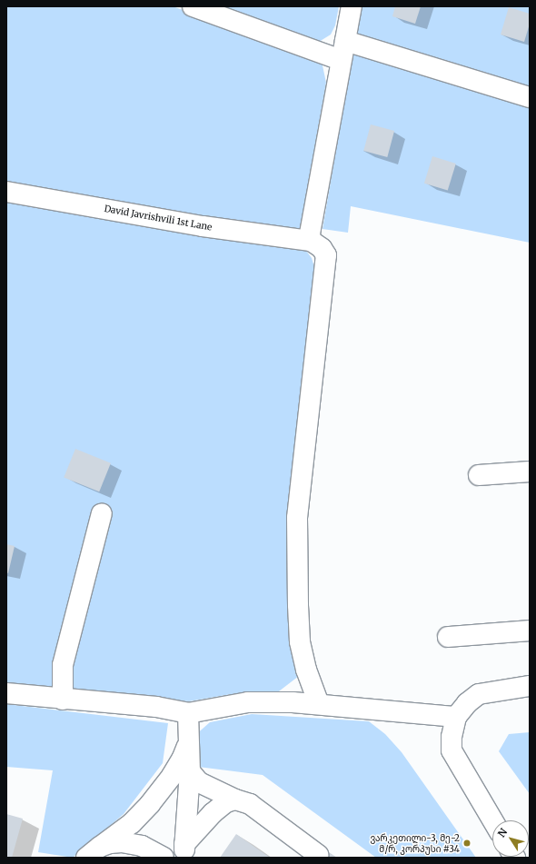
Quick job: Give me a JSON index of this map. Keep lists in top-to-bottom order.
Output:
{
  "streets": {
    "street": ["David Javrishvili 1st Lane"]
  },
  "places": ["ვარკეთილი-3, მე-2 მ/რ, კორპუსი #34"],
  "north": "top left"
}
